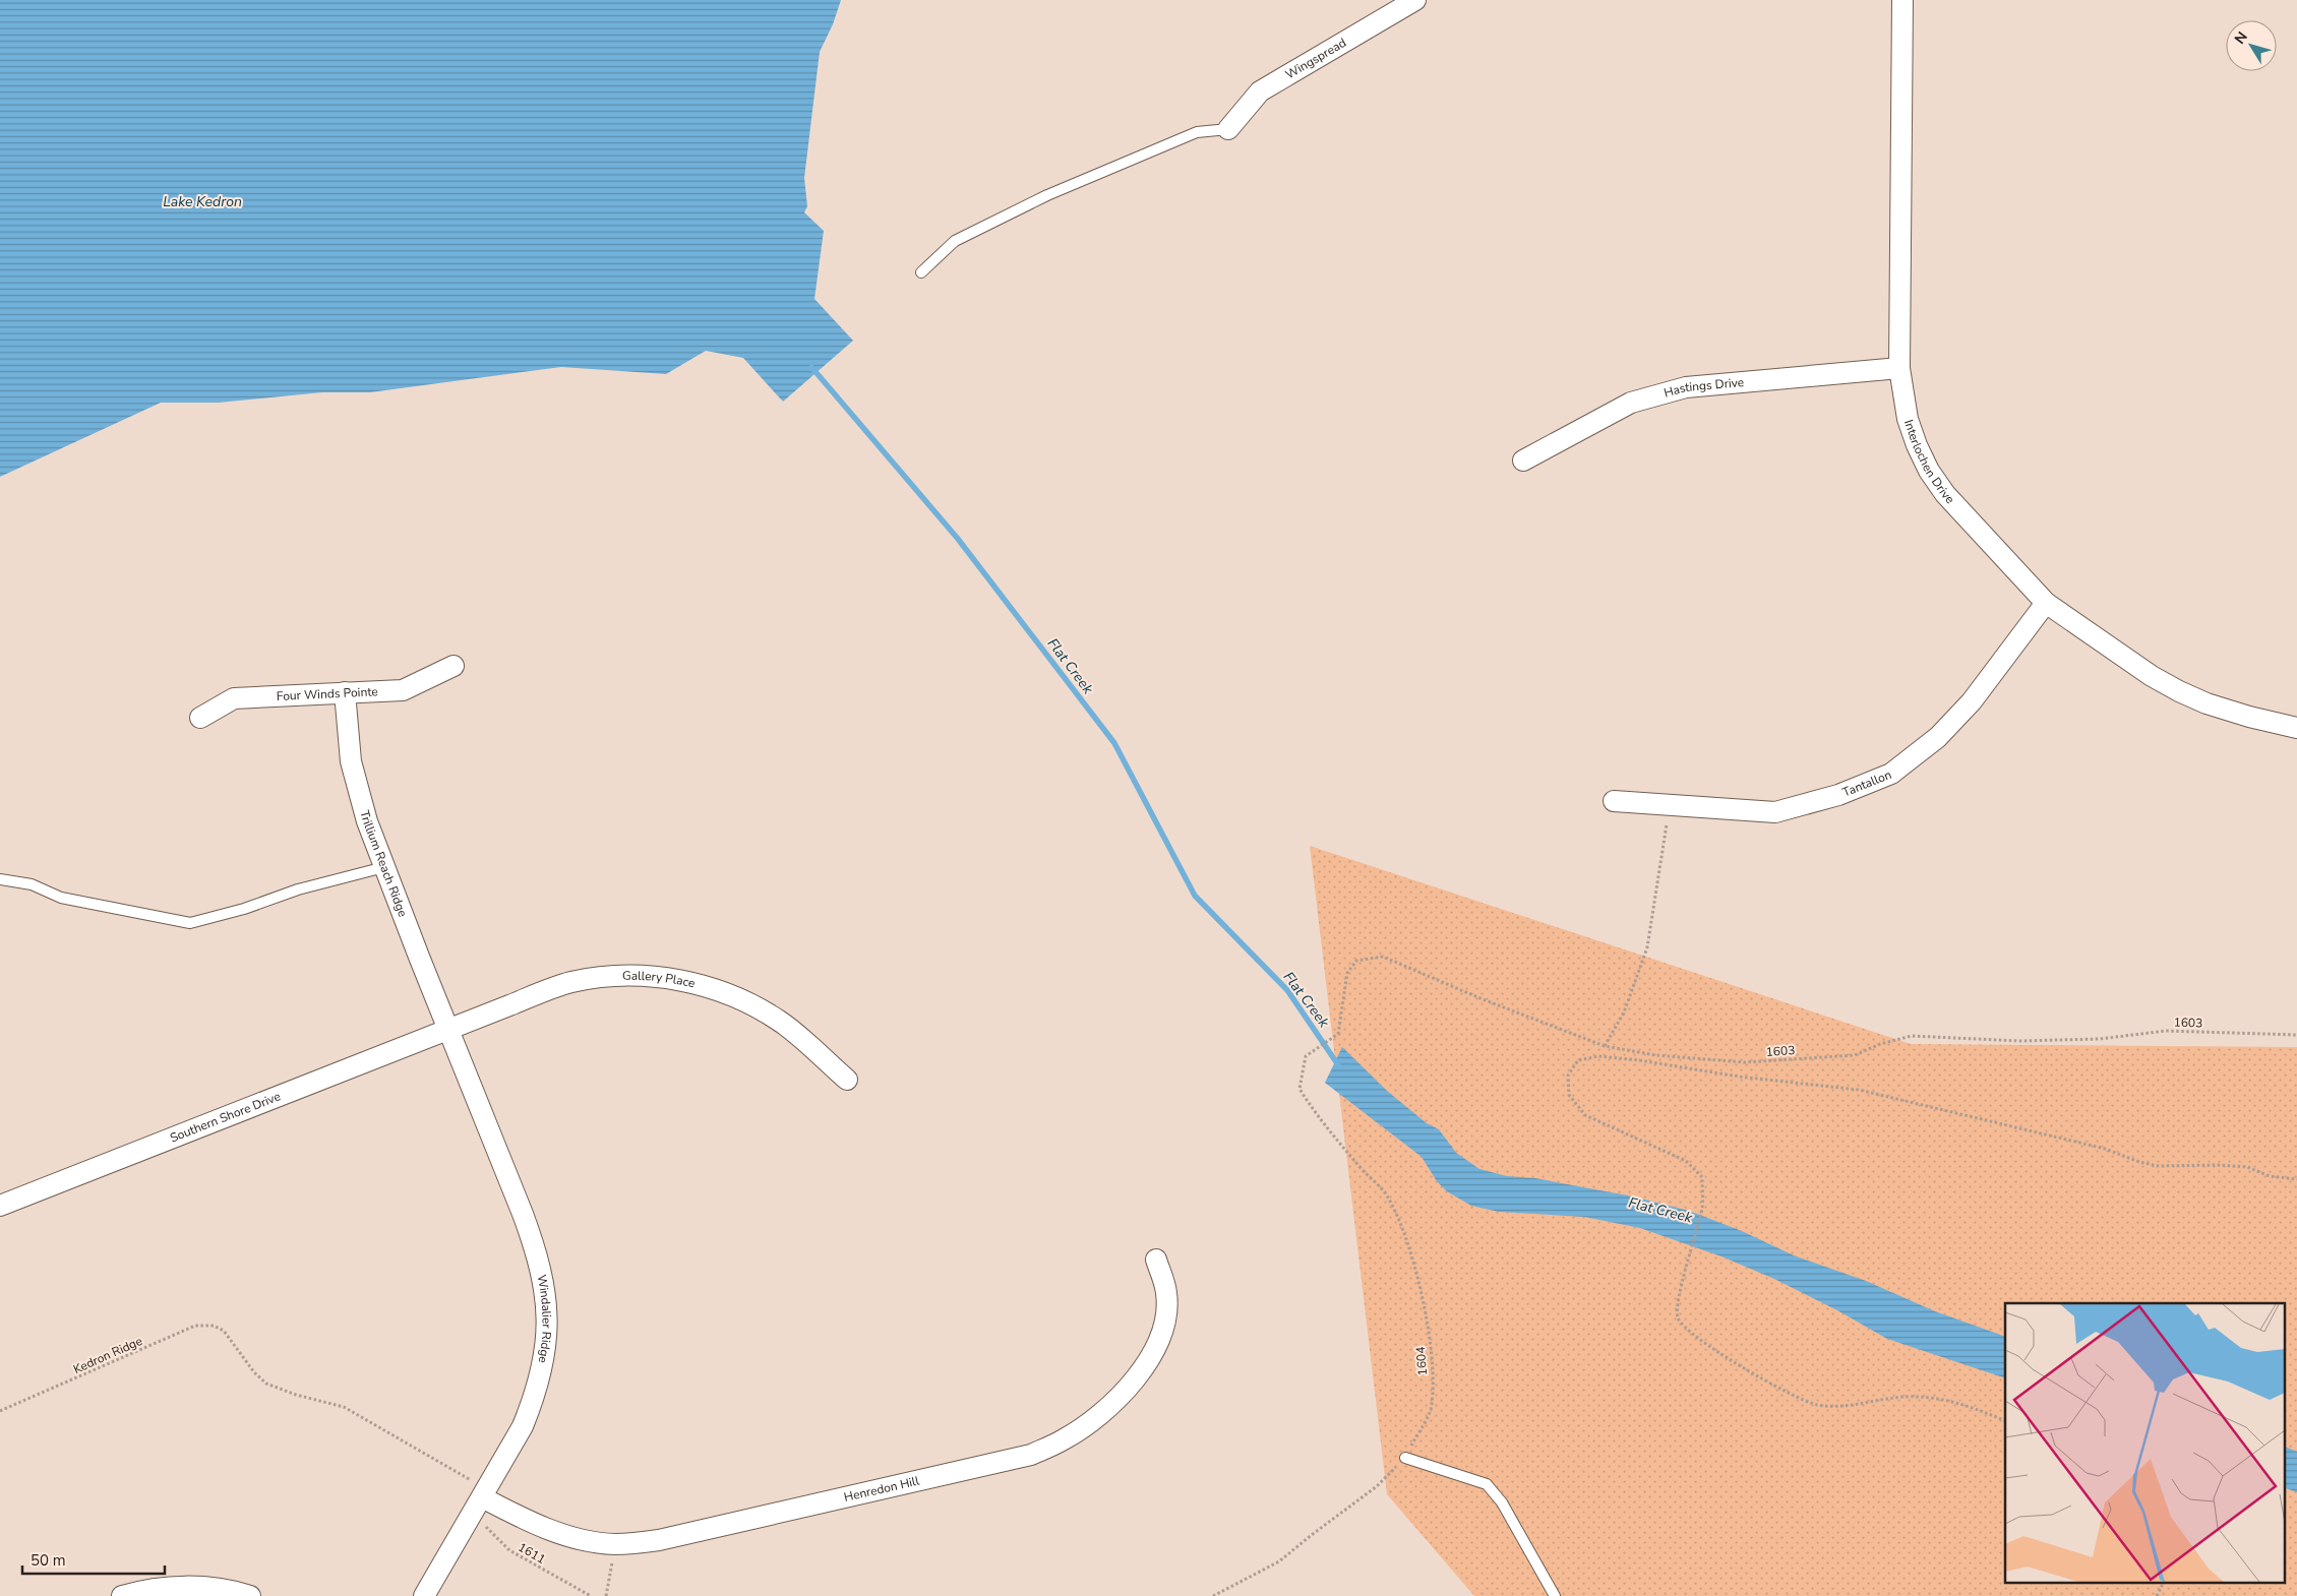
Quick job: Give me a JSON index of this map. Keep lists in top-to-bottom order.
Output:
{
  "streets": {
    "street": [
      "Wingspread",
      "Hastings Drive",
      "Interlochen Drive",
      "Four Winds Pointe",
      "Tantallon",
      "Trillium Reach Ridge",
      "Gallery Place",
      "Southern Shore Drive",
      "Windalier Ridge",
      "Henredon Hill"
    ],
    "path": [
      "1603",
      "Kedron Ridge",
      "1604",
      "1611"
    ]
  },
  "crossings": [
    ["Hastings Drive", "Interlochen Drive"],
    ["Interlochen Drive", "Tantallon"],
    ["Four Winds Pointe", "Trillium Reach Ridge"],
    ["Trillium Reach Ridge", "Gallery Place"],
    ["Trillium Reach Ridge", "Southern Shore Drive"],
    ["Trillium Reach Ridge", "Windalier Ridge"],
    ["Gallery Place", "Southern Shore Drive"],
    ["Gallery Place", "Windalier Ridge"],
    ["1603", "1604"],
    ["Southern Shore Drive", "Windalier Ridge"],
    ["Windalier Ridge", "Kedron Ridge"],
    ["Windalier Ridge", "Henredon Hill"],
    ["Windalier Ridge", "1611"],
    ["Kedron Ridge", "Henredon Hill"]
  ],
  "water": ["Lake Kedron", "Flat Creek"],
  "scale_bar": "50 m",
  "north": "top left"
}
